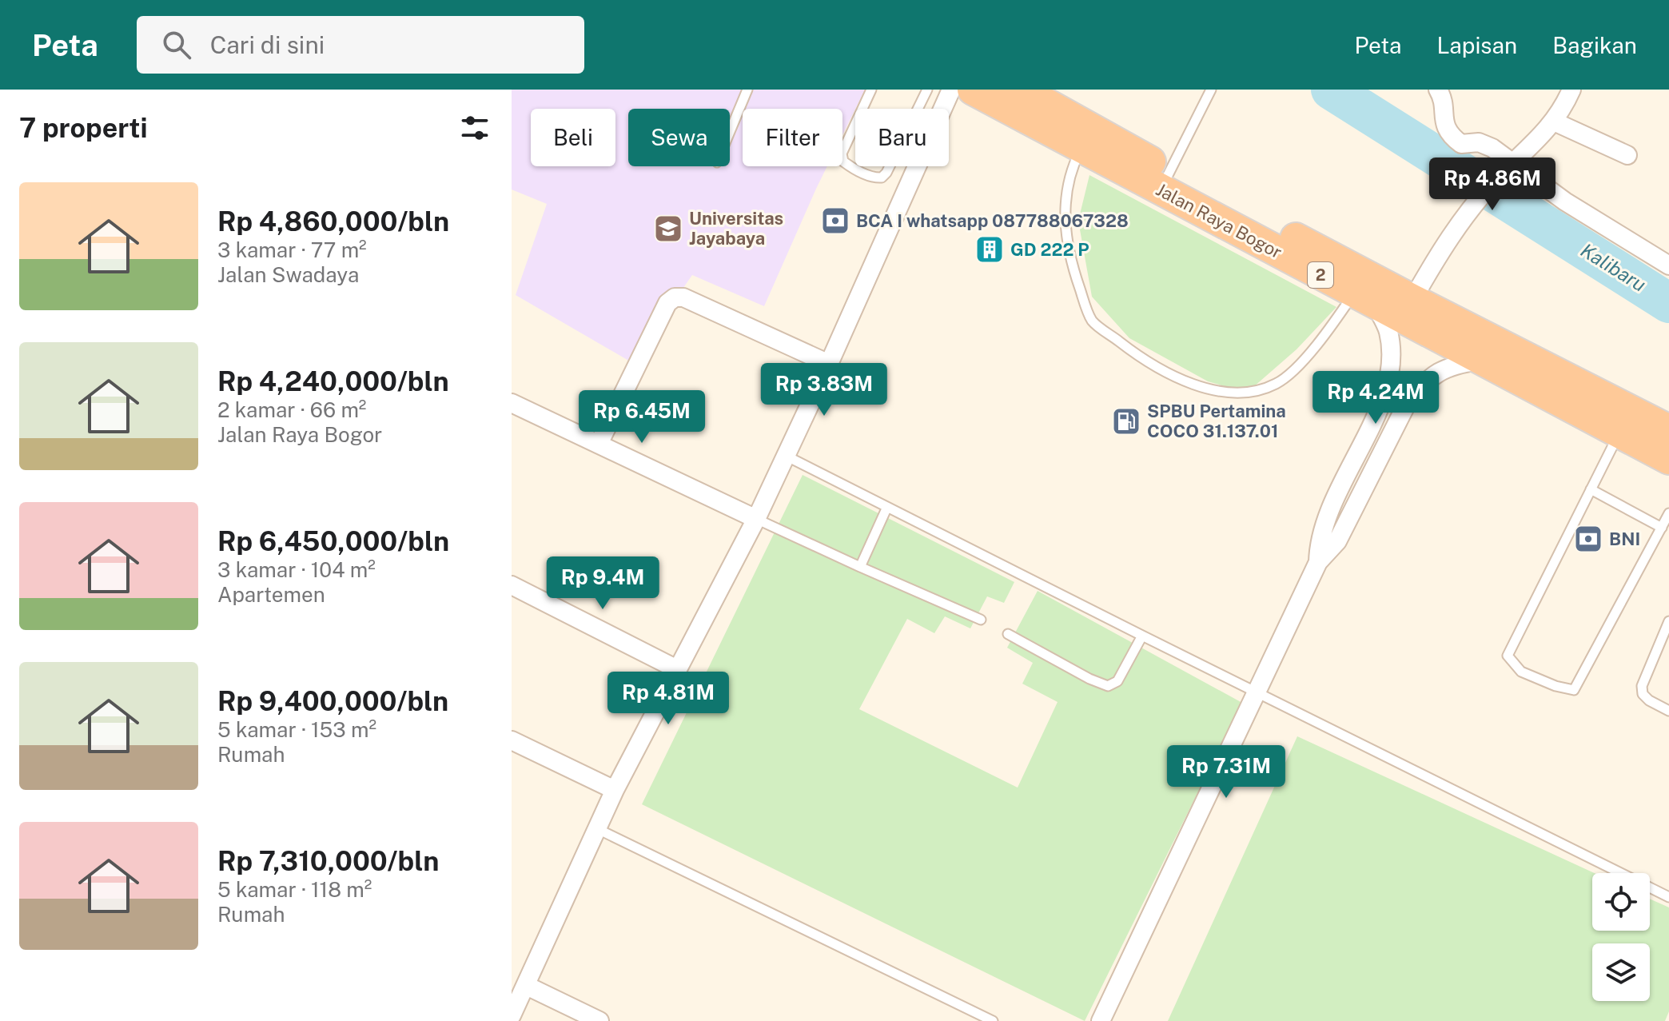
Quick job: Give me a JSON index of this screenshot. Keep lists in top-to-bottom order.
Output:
{
  "streets": {
    "highway": ["Jalan Raya Bogor", "2"]
  },
  "water": ["Kalibaru"],
  "places": {
    "bank": ["BCA I whatsapp 087788067328", "BNI"],
    "school or university": ["Universitas Jayabaya"],
    "building": ["GD 222 P"],
    "fuel station": ["SPBU Pertamina COCO 31.137.01"]
  },
  "page": {
    "header": "Peta",
    "search": "Cari di sini",
    "nav": ["Peta", "Lapisan", "Bagikan"],
    "heading": "7 properti",
    "chip": [
      "Beli",
      "Sewa",
      "Filter",
      "Baru"
    ],
    "price": [
      "Rp 4.86M",
      "Rp 3.83M",
      "Rp 4.24M",
      "Rp 6.45M",
      "Rp 9.4M",
      "Rp 4.81M",
      "Rp 7.31M"
    ],
    "list": [
      {
        "name": "Rp 4,860,000/bln",
        "note": "3 kamar · 77 m² · Jalan Swadaya"
      },
      {
        "name": "Rp 4,240,000/bln",
        "note": "2 kamar · 66 m² · Jalan Raya Bogor"
      },
      {
        "name": "Rp 6,450,000/bln",
        "note": "3 kamar · 104 m² · Apartemen"
      },
      {
        "name": "Rp 9,400,000/bln",
        "note": "5 kamar · 153 m² · Rumah"
      },
      {
        "name": "Rp 7,310,000/bln",
        "note": "5 kamar · 118 m² · Rumah"
      }
    ]
  }
}
